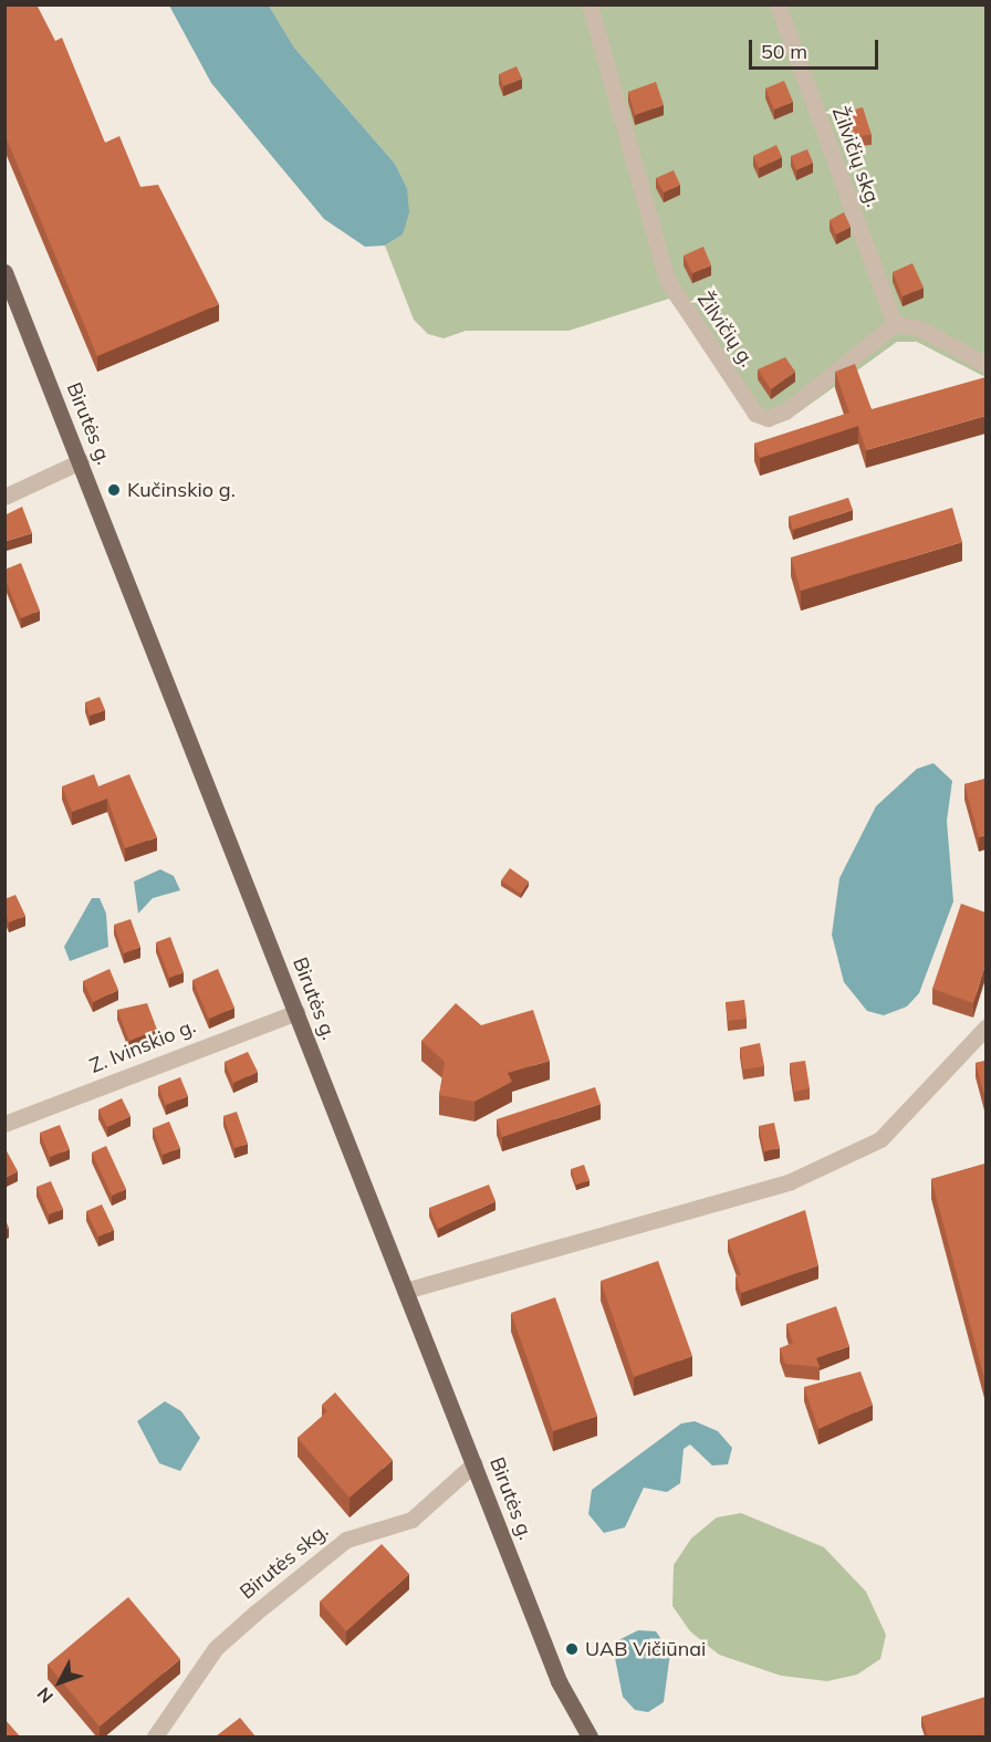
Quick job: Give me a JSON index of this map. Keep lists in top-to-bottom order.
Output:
{
  "streets": {
    "main road": ["Birutės g."],
    "street": [
      "Žilvičių skg.",
      "Žilvičių g.",
      "Z. Ivinskio g.",
      "Birutės skg."
    ]
  },
  "crossings": [
    ["Žilvičių skg.", "Žilvičių g."],
    ["Birutės g.", "Z. Ivinskio g."],
    ["Birutės g.", "Birutės skg."]
  ],
  "places": ["Kučinskio g.", "UAB Vičiūnai"],
  "scale_bar": "50 m",
  "north": "bottom left"
}
